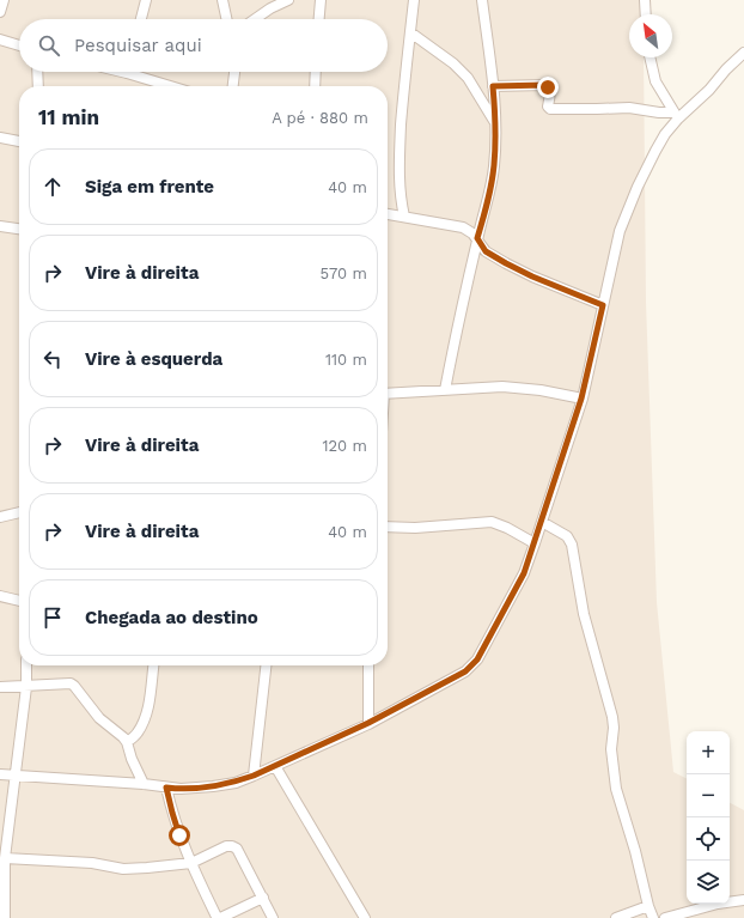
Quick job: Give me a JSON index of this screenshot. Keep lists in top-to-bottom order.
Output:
{
  "north": "top left",
  "page": {
    "search": "Pesquisar aqui",
    "heading": ["11 min", "A pé · 880 m"],
    "list": [
      ["Siga em frente", "40 m"],
      ["Vire à direita", "570 m"],
      ["Vire à esquerda", "110 m"],
      ["Vire à direita", "120 m"],
      ["Vire à direita", "40 m"],
      "Chegada ao destino"
    ],
    "map_buttons": ["+", "−"]
  }
}
